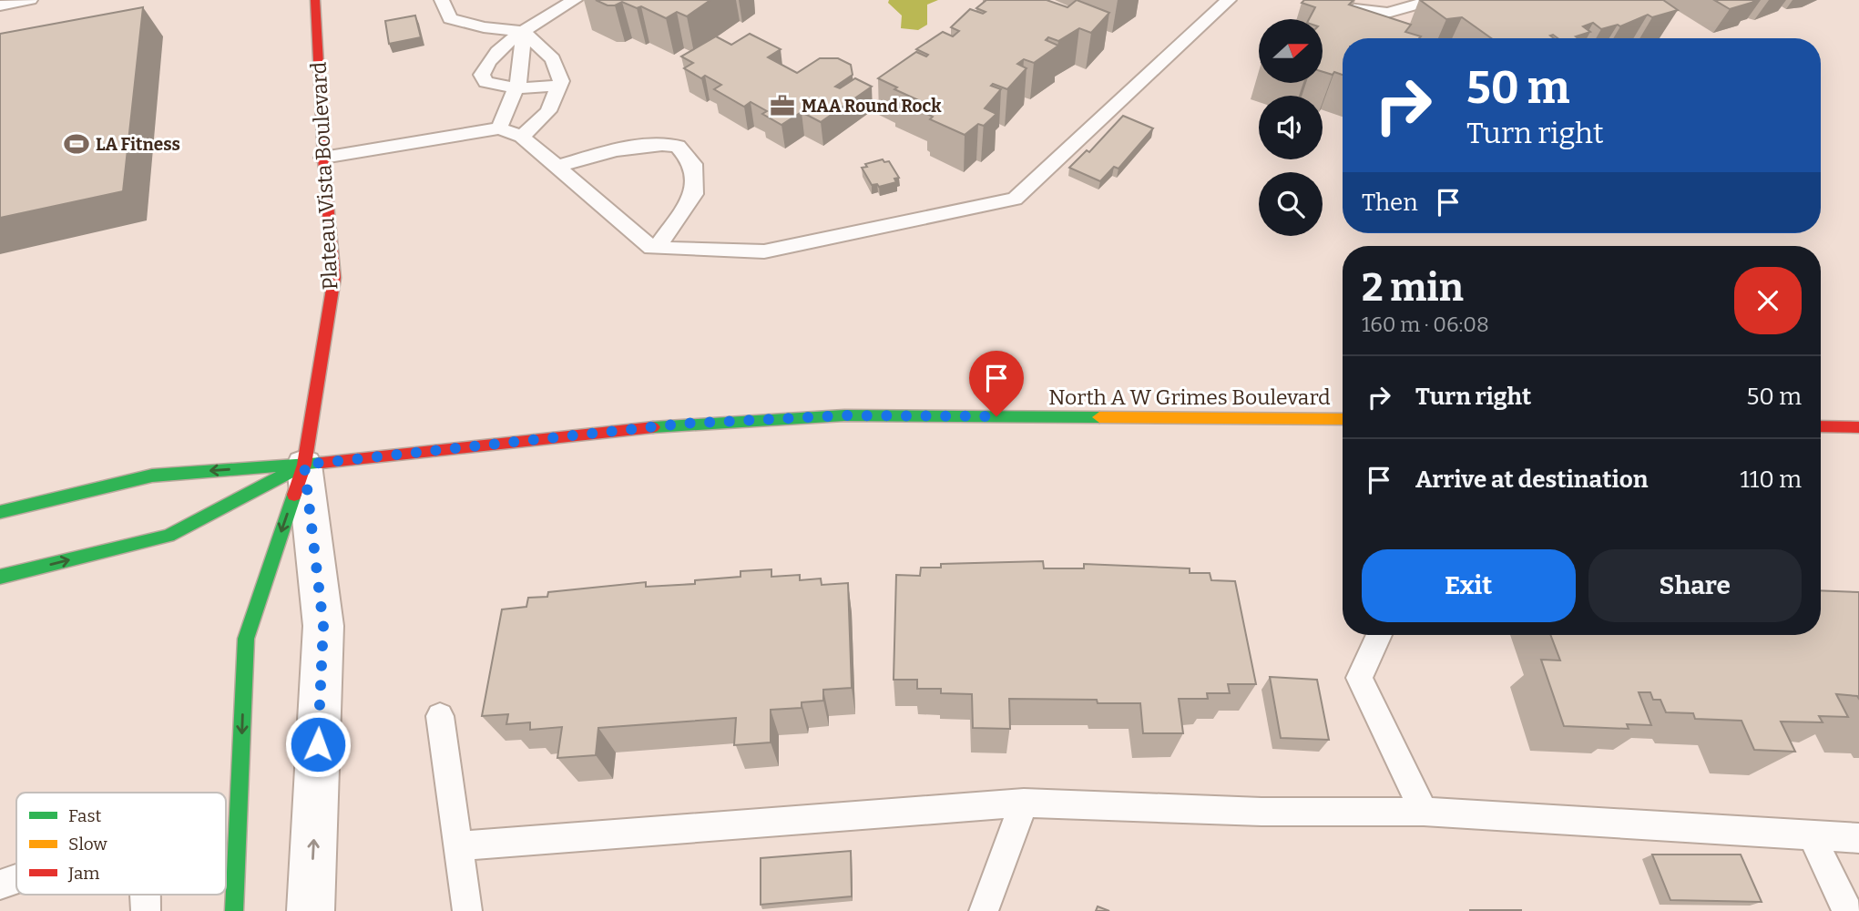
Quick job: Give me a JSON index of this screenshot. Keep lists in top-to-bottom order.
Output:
{
  "streets": {
    "main road": ["Plateau Vista Boulevard", "North A W Grimes Boulevard"]
  },
  "crossings": [
    ["Plateau Vista Boulevard", "North A W Grimes Boulevard"]
  ],
  "places": {
    "office": ["MAA Round Rock"],
    "sports": ["LA Fitness"]
  },
  "legend": ["Fast", "Slow", "Jam"],
  "north": "right",
  "page": {
    "turn": ["50 m", "Turn right"],
    "then": "Then",
    "heading": ["2 min", "160 m · 06:08"],
    "list": [
      {
        "name": "Turn right",
        "value": "50 m"
      },
      {
        "name": "Arrive at destination",
        "value": "110 m"
      }
    ],
    "buttons": ["Exit", "Share"]
  }
}
